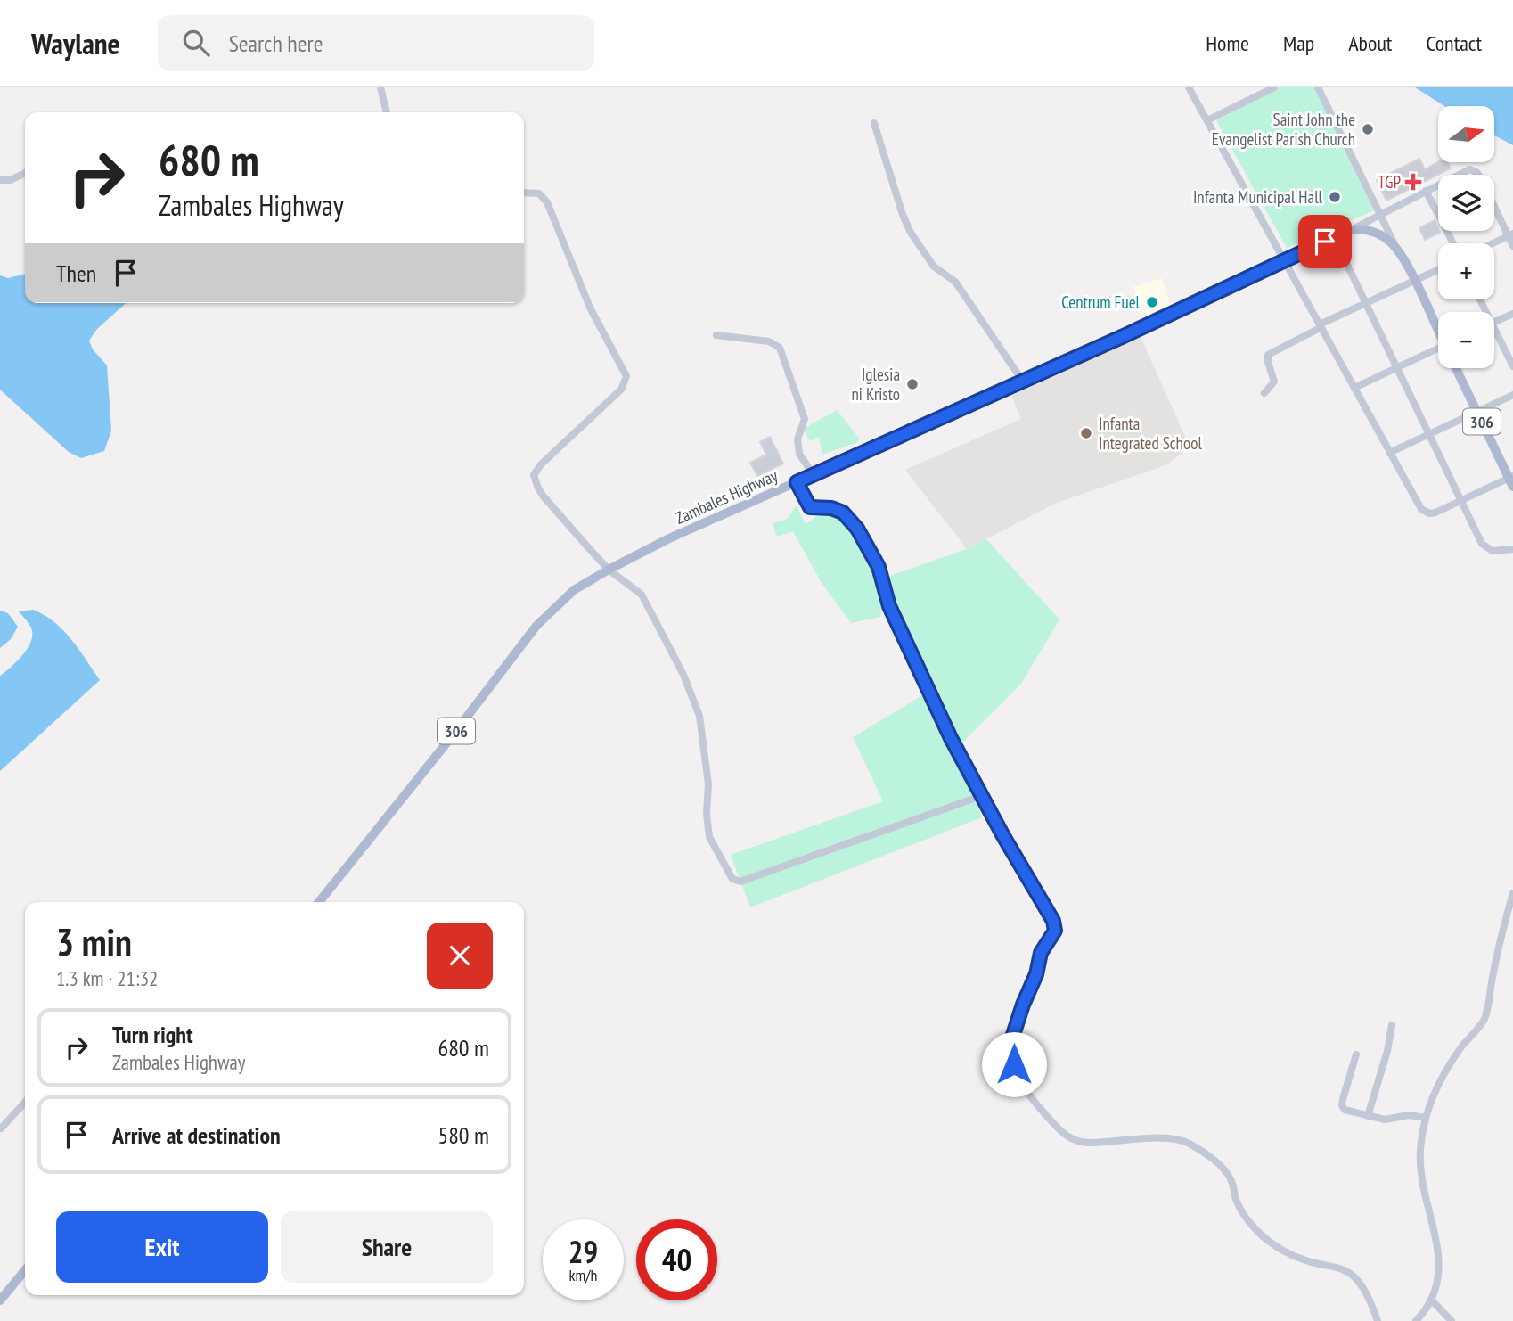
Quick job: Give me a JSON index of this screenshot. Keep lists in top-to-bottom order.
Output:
{
  "streets": {
    "main road": ["306", "Zambales Highway"]
  },
  "crossings": [
    ["306", "Zambales Highway"]
  ],
  "places": {
    "other": [
      "Saint John the Evangelist Parish Church",
      "Infanta Municipal Hall",
      "Centrum Fuel",
      "Iglesia ni Kristo",
      "Infanta Integrated School"
    ],
    "health": ["TGP"]
  },
  "north": "right",
  "page": {
    "header": "Waylane",
    "search": "Search here",
    "nav": [
      "Home",
      "Map",
      "About",
      "Contact"
    ],
    "map_buttons": ["+", "−"],
    "turn": ["680 m", "Zambales Highway"],
    "then": "Then",
    "heading": ["3 min", "1.3 km · 21:32"],
    "list": [
      {
        "name": "Turn right",
        "note": "Zambales Highway",
        "value": "680 m"
      },
      {
        "name": "Arrive at destination",
        "value": "580 m"
      }
    ],
    "buttons": ["Exit", "Share"],
    "speed": "29 km/h",
    "limit": "40"
  }
}
